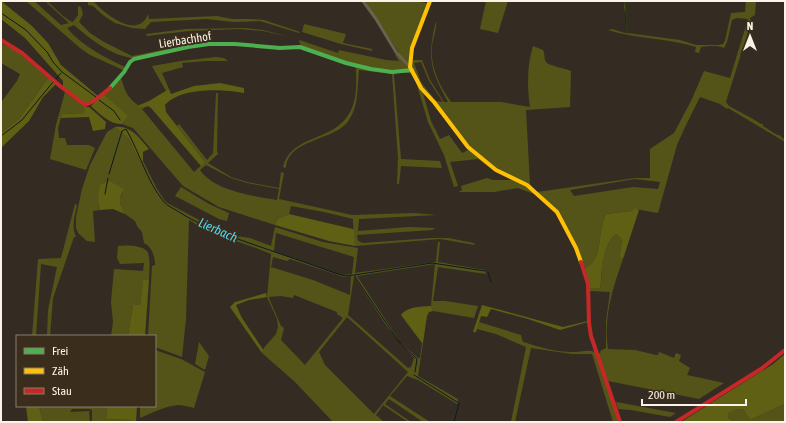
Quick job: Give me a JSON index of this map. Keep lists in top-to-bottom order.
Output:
{
  "streets": {
    "street": ["Lierbachhof"]
  },
  "water": ["Lierbach"],
  "legend": ["Frei", "Zäh", "Stau"],
  "scale_bar": "200 m",
  "north": "top"
}
